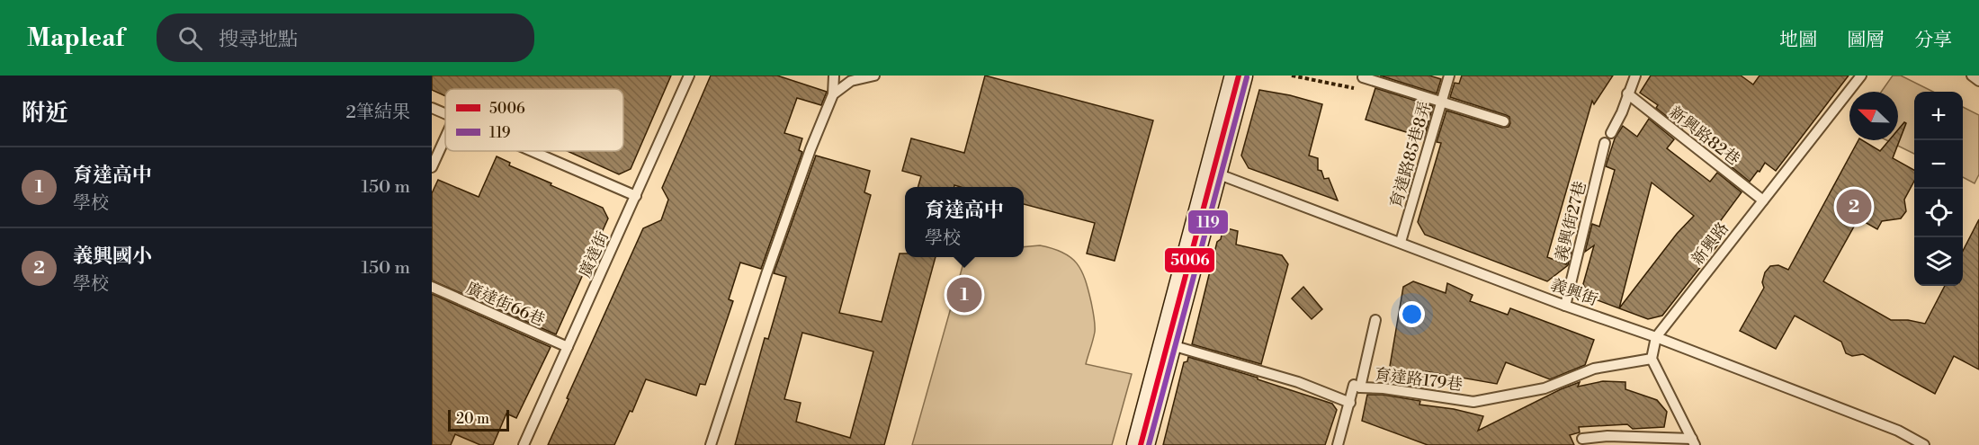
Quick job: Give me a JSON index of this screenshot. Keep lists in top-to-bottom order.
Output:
{
  "streets": {
    "lane": [
      "新興路82巷",
      "育達路85巷8弄",
      "義興街27巷",
      "新興路",
      "廣達街",
      "義興街",
      "廣達街66巷",
      "育達路179巷"
    ]
  },
  "crossings": [
    ["新興路82巷", "新興路"],
    ["育達路85巷8弄", "義興街"],
    ["義興街27巷", "義興街"],
    ["新興路", "義興街"],
    ["新興路", "育達路179巷"],
    ["廣達街", "廣達街66巷"]
  ],
  "lines": ["transit line 5006", "transit line 119"],
  "legend": ["5006", "119"],
  "scale_bar": "20 m",
  "north": "top left",
  "page": {
    "header": "Mapleaf",
    "search": "搜尋地點",
    "nav": ["地圖", "圖層", "分享"],
    "heading": ["附近", "2筆結果"],
    "map_buttons": ["+", "−"],
    "list": [
      {
        "mark": "1",
        "name": "育達高中",
        "note": "學校",
        "value": "150 m"
      },
      {
        "mark": "2",
        "name": "義興國小",
        "note": "學校",
        "value": "150 m"
      }
    ],
    "popup": ["育達高中", "學校"],
    "pins": ["2", "1"],
    "scale": "20 m"
  }
}
